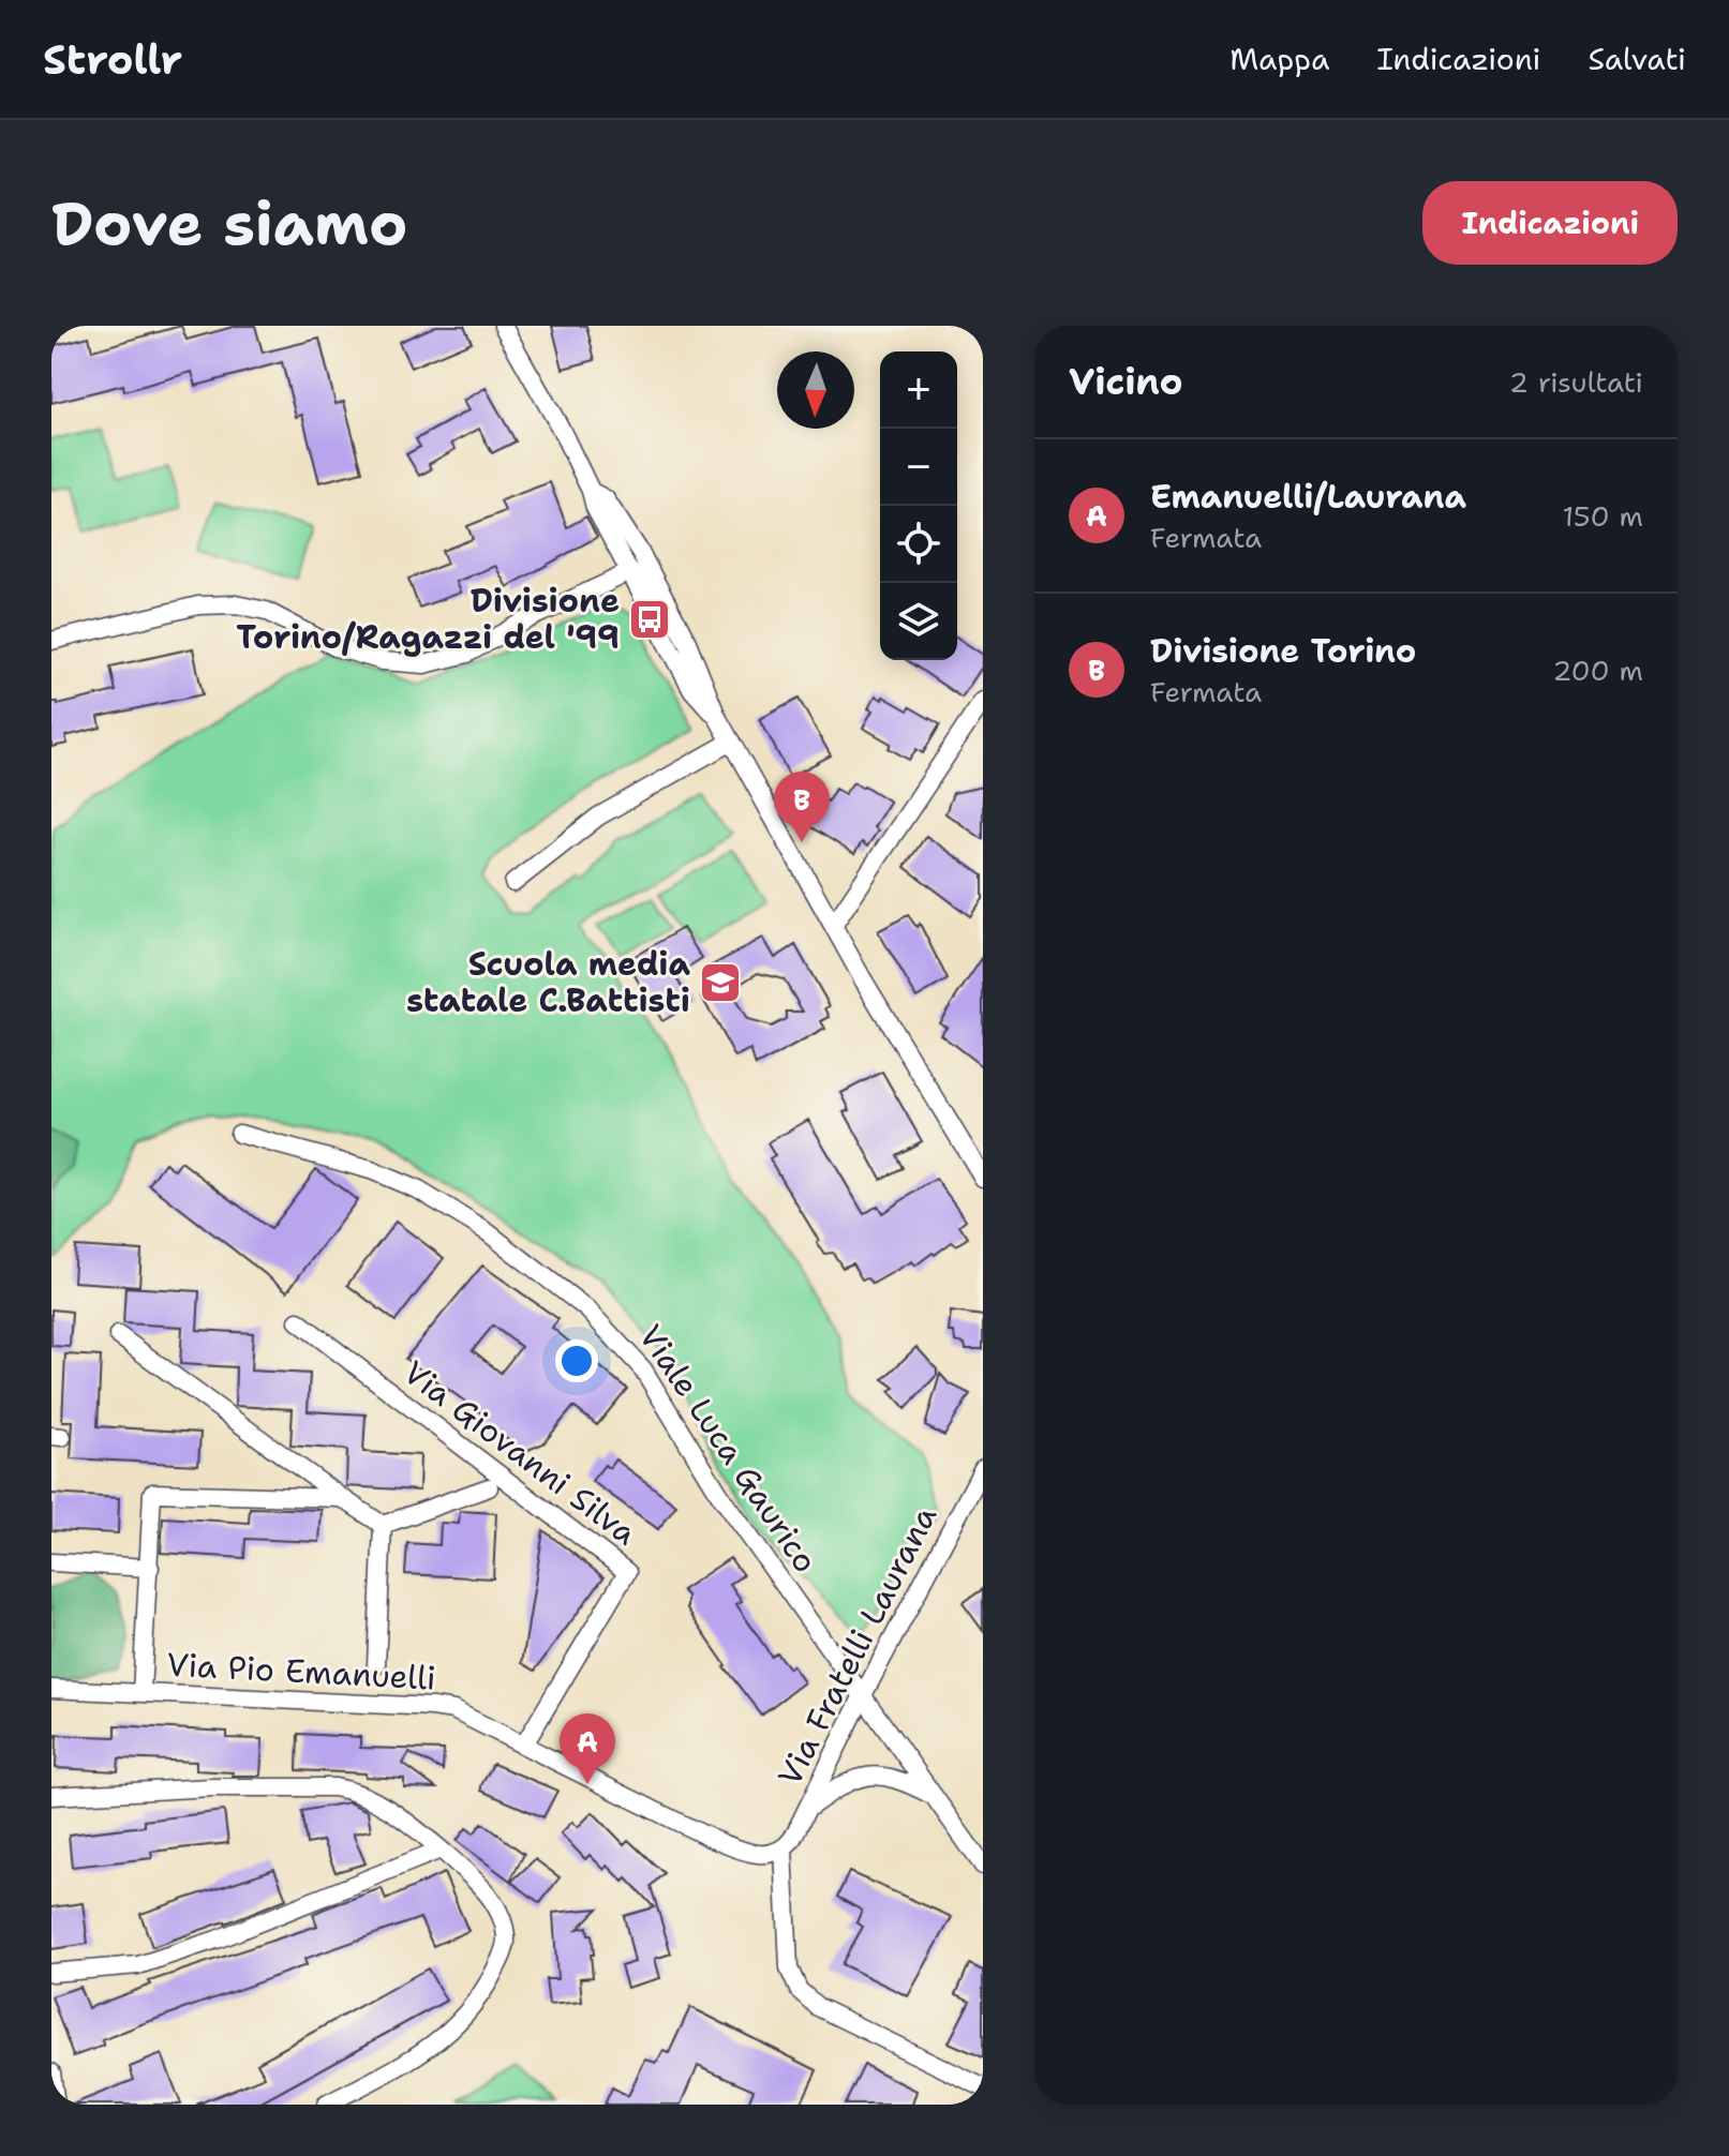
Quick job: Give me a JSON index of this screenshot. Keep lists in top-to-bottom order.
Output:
{
  "streets": {
    "street": [
      "Viale Luca Gaurico",
      "Via Giovanni Silva",
      "Via Fratelli Laurana",
      "Via Pio Emanuelli"
    ]
  },
  "crossings": [
    ["Viale Luca Gaurico", "Via Fratelli Laurana"],
    ["Via Giovanni Silva", "Via Pio Emanuelli"],
    ["Via Fratelli Laurana", "Via Pio Emanuelli"]
  ],
  "places": {
    "bus stop": ["Divisione Torino/Ragazzi del '99"],
    "school or university": ["Scuola media statale C.Battisti"]
  },
  "north": "bottom",
  "page": {
    "header": "Strollr",
    "nav": ["Mappa", "Indicazioni", "Salvati"],
    "buttons": "Indicazioni",
    "title": "Dove siamo",
    "heading": ["Vicino", "2 risultati"],
    "map_buttons": ["+", "−"],
    "list": [
      {
        "mark": "A",
        "name": "Emanuelli/Laurana",
        "note": "Fermata",
        "value": "150 m"
      },
      {
        "mark": "B",
        "name": "Divisione Torino",
        "note": "Fermata",
        "value": "200 m"
      }
    ],
    "pins": ["B", "A"]
  }
}
